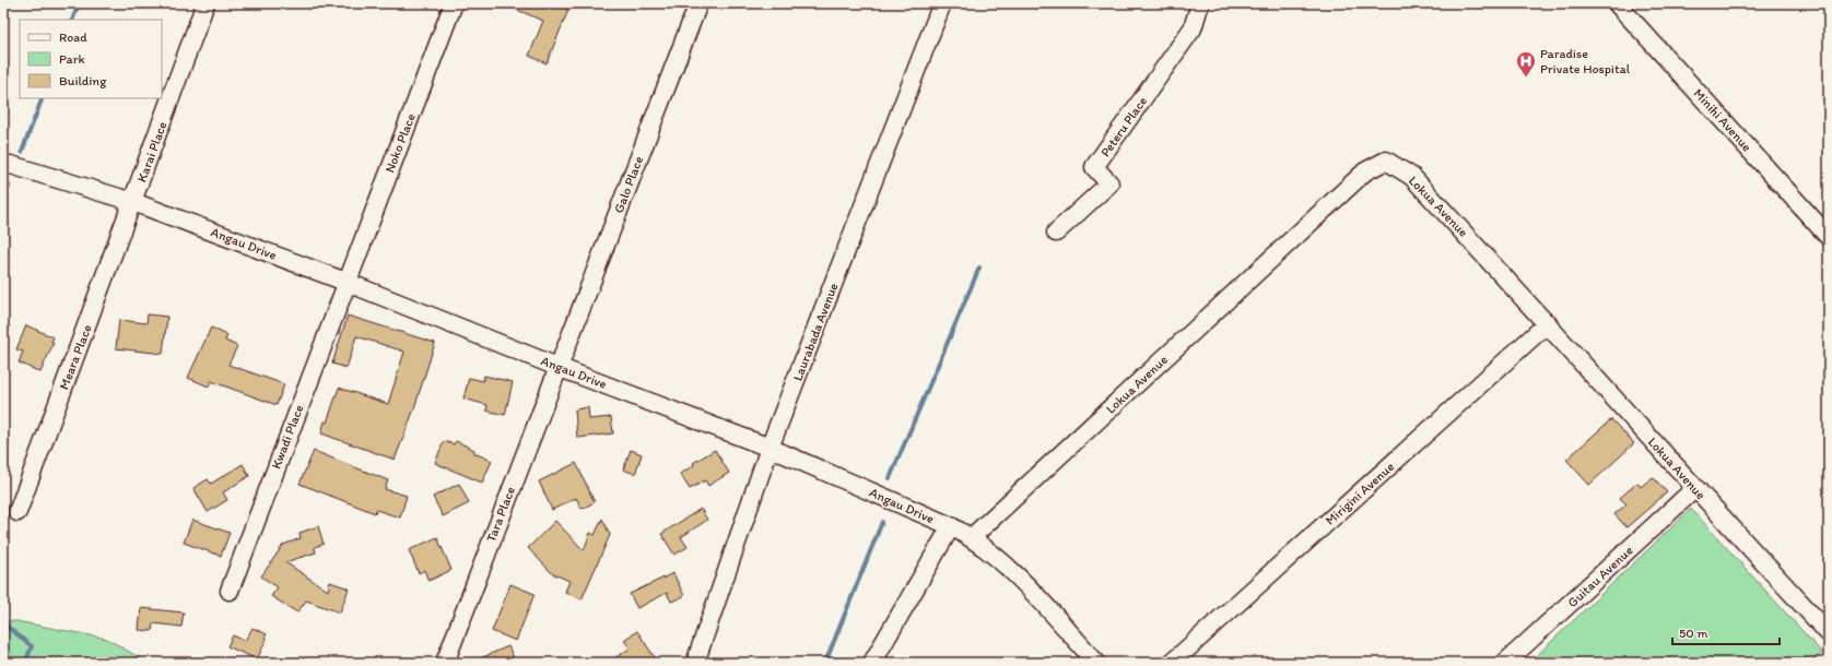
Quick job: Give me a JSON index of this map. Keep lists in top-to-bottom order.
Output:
{
  "streets": {
    "street": [
      "Minihi Avenue",
      "Peteru Place",
      "Noko Place",
      "Karai Place",
      "Galo Place",
      "Lokua Avenue",
      "Angau Drive",
      "Laurabada Avenue",
      "Meara Place",
      "Kwadi Place",
      "Mirigini Avenue",
      "Tara Place",
      "Guitau Avenue"
    ]
  },
  "crossings": [
    ["Noko Place", "Angau Drive"],
    ["Noko Place", "Kwadi Place"],
    ["Karai Place", "Angau Drive"],
    ["Karai Place", "Meara Place"],
    ["Galo Place", "Angau Drive"],
    ["Galo Place", "Tara Place"],
    ["Lokua Avenue", "Angau Drive"],
    ["Lokua Avenue", "Mirigini Avenue"],
    ["Lokua Avenue", "Guitau Avenue"],
    ["Angau Drive", "Laurabada Avenue"],
    ["Angau Drive", "Meara Place"],
    ["Angau Drive", "Kwadi Place"],
    ["Angau Drive", "Tara Place"]
  ],
  "places": {
    "hospital": ["Paradise Private Hospital"]
  },
  "legend": ["Road", "Park", "Building"],
  "scale_bar": "50 m"
}
